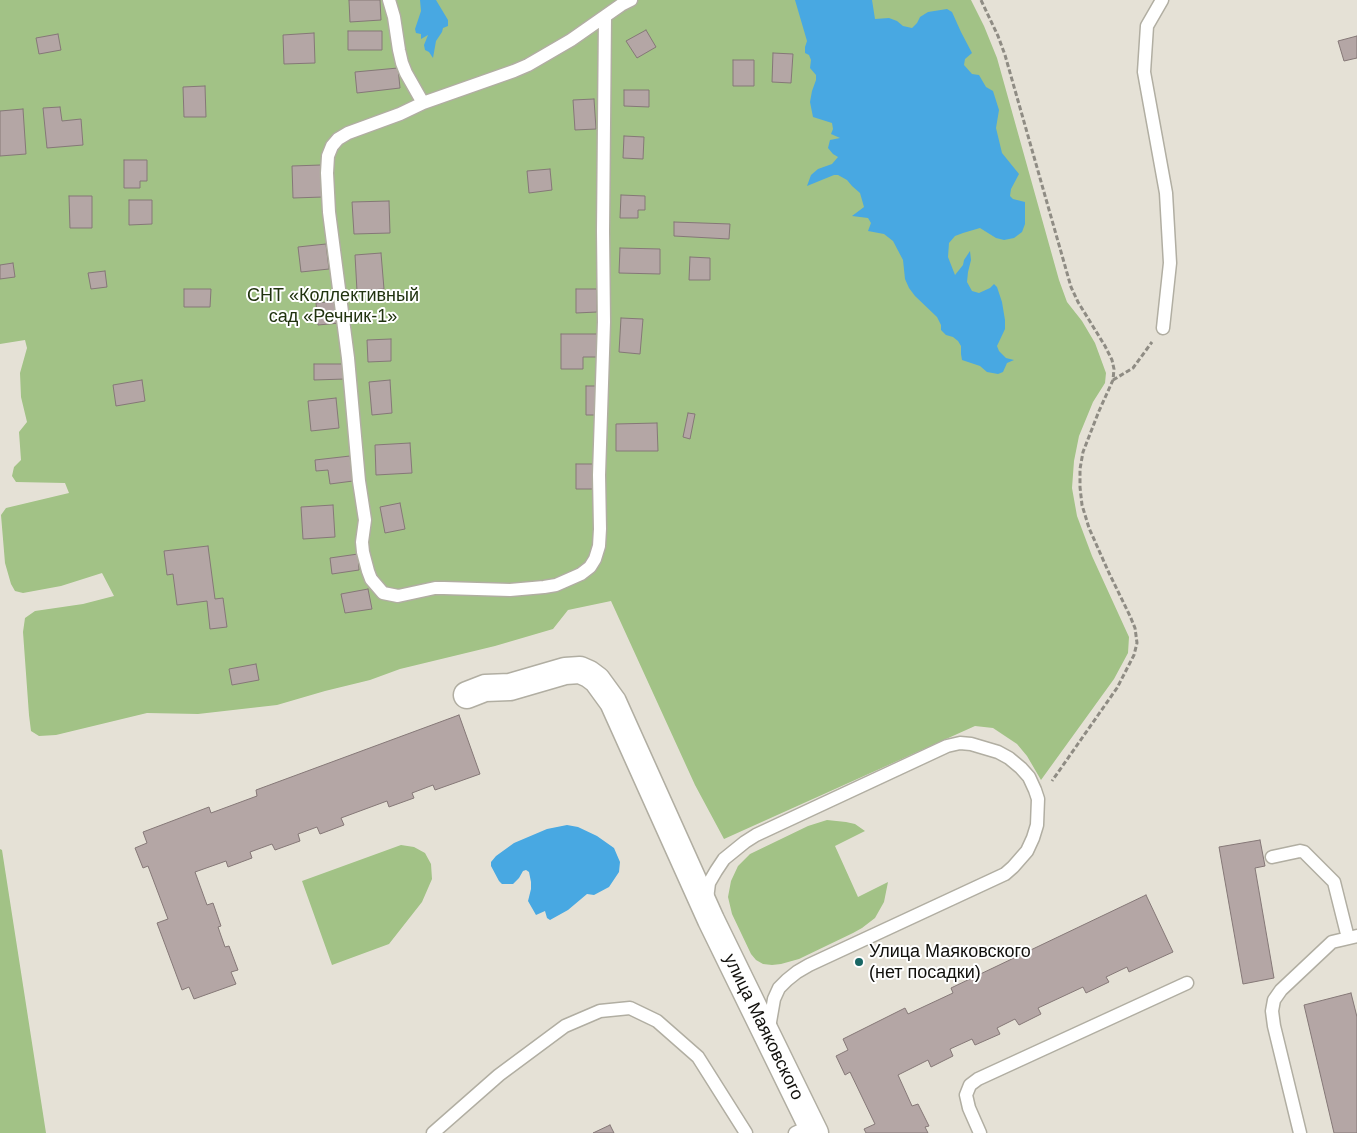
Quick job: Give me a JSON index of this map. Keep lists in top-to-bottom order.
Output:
{
  "streets": {
    "street": ["улица Маяковского"]
  },
  "parks": ["СНТ «Коллективный сад «Речник-1»"],
  "places": ["Улица Маяковского (нет посадки)"]
}
